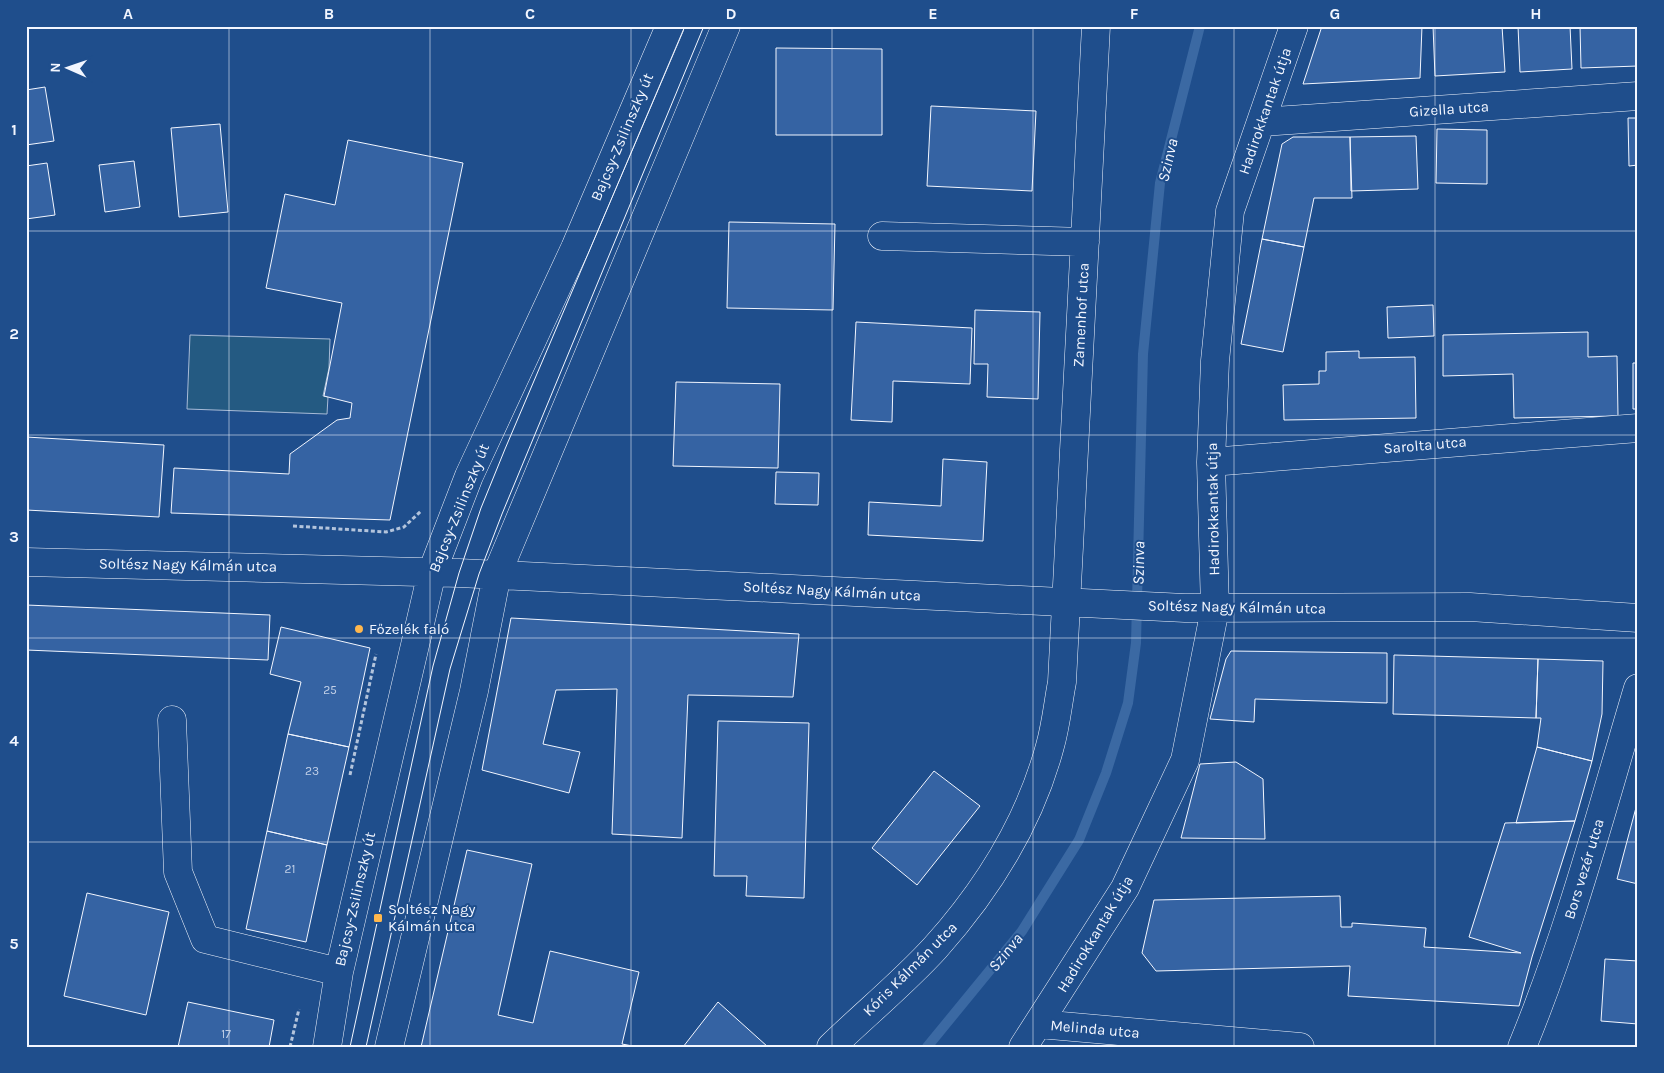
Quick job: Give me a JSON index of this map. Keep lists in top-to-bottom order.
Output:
{
  "streets": {
    "street": [
      "Gizella utca",
      "Hadirokkantak útja",
      "Bajcsy-Zsilinszky út",
      "Zamenhof utca",
      "Sarolta utca",
      "Soltész Nagy Kálmán utca",
      "Bors vezér utca",
      "Kóris Kálmán utca",
      "Melinda utca"
    ]
  },
  "crossings": [
    ["Gizella utca", "Hadirokkantak útja"],
    ["Hadirokkantak útja", "Sarolta utca"],
    ["Hadirokkantak útja", "Soltész Nagy Kálmán utca"],
    ["Hadirokkantak útja", "Melinda utca"],
    ["Bajcsy-Zsilinszky út", "Soltész Nagy Kálmán utca"],
    ["Zamenhof utca", "Soltész Nagy Kálmán utca"],
    ["Zamenhof utca", "Kóris Kálmán utca"],
    ["Soltész Nagy Kálmán utca", "Kóris Kálmán utca"]
  ],
  "water": ["Szinva"],
  "places": {
    "other": ["Főzelék faló"],
    "transit": ["Soltész Nagy Kálmán utca"]
  },
  "house_numbers": [
    "25",
    "23",
    "21",
    "17"
  ],
  "north": "left",
  "grid": {
    "columns": [
      "A",
      "B",
      "C",
      "D",
      "E",
      "F",
      "G",
      "H"
    ],
    "rows": [
      "1",
      "2",
      "3",
      "4",
      "5"
    ]
  }
}
